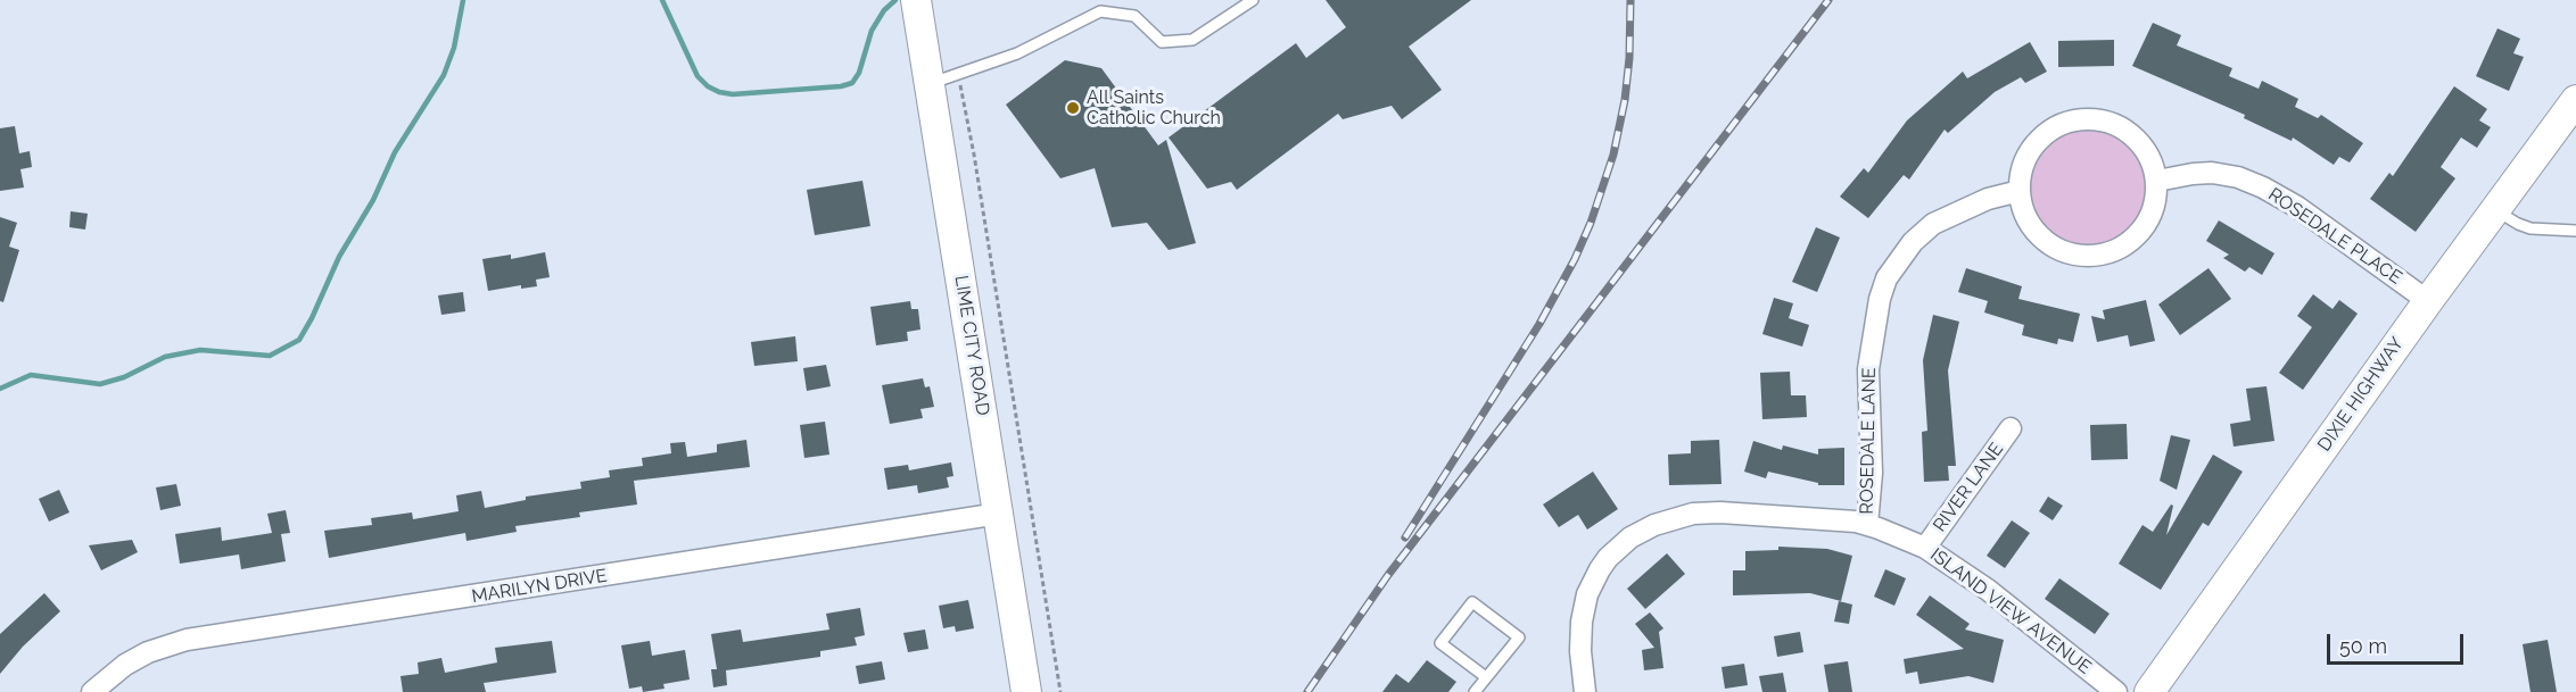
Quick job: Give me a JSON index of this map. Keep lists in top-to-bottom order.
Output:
{
  "streets": {
    "main road": ["LIME CITY ROAD", "DIXIE HIGHWAY"],
    "street": [
      "ROSEDALE PLACE",
      "ROSEDALE LANE",
      "RIVER LANE",
      "MARILYN DRIVE",
      "ISLAND VIEW AVENUE"
    ]
  },
  "crossings": [
    ["ROSEDALE PLACE", "DIXIE HIGHWAY"],
    ["ROSEDALE PLACE", "ROSEDALE LANE"],
    ["LIME CITY ROAD", "MARILYN DRIVE"],
    ["ROSEDALE LANE", "ISLAND VIEW AVENUE"],
    ["RIVER LANE", "ISLAND VIEW AVENUE"]
  ],
  "places": ["All Saints Catholic Church"],
  "scale_bar": "50 m"
}
